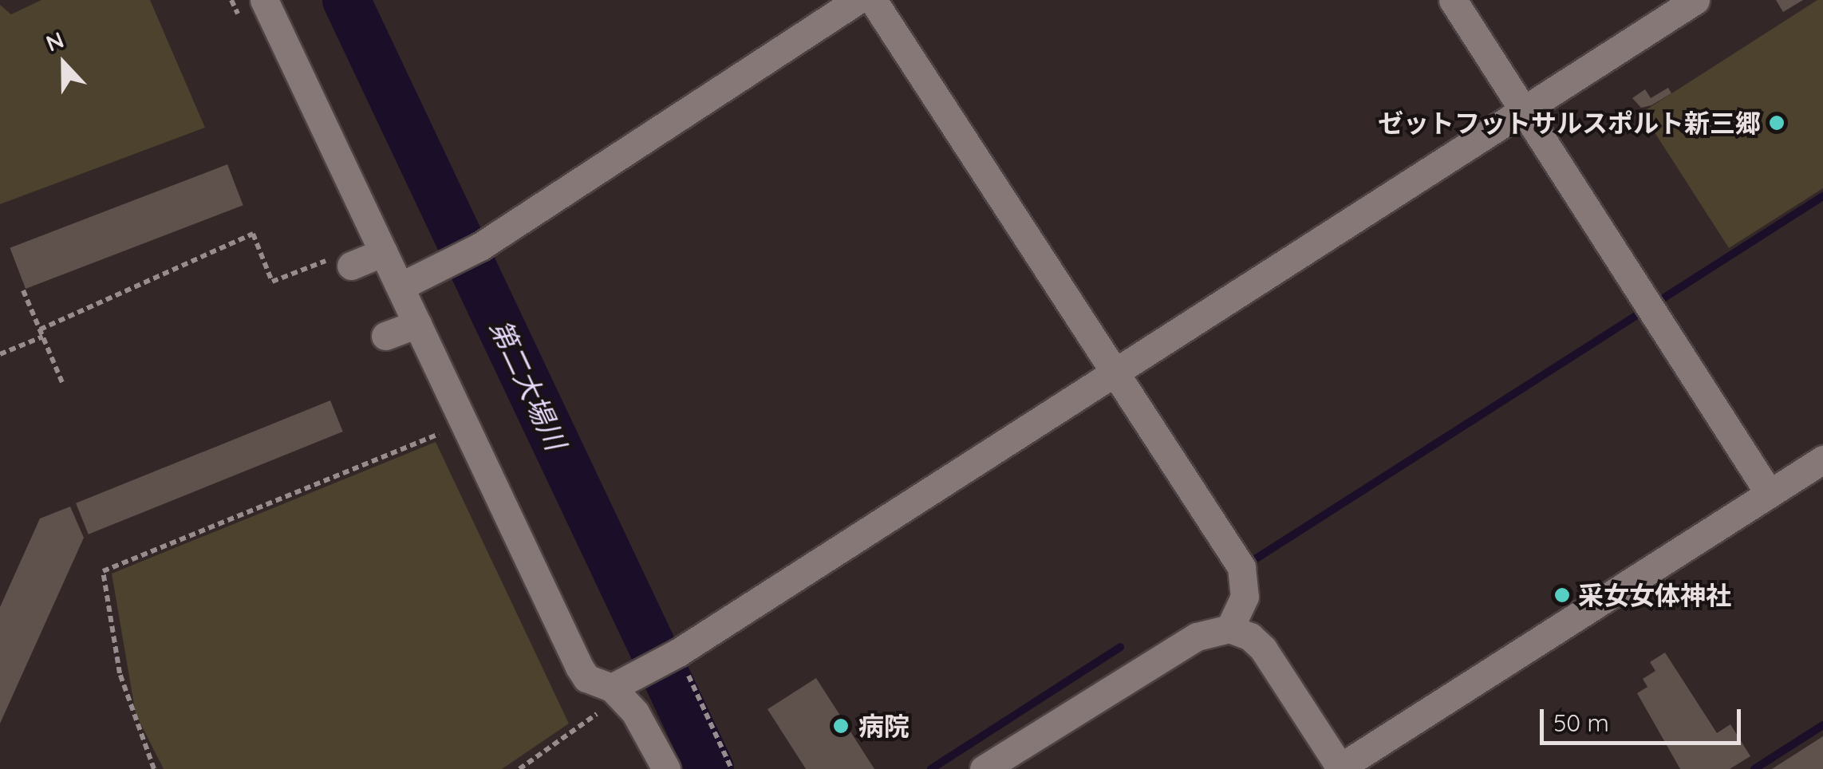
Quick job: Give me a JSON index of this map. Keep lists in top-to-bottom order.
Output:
{
  "water": ["第二大場川"],
  "places": ["ゼットフットサルスポルト新三郷", "采女女体神社", "病院"],
  "scale_bar": "50 m",
  "north": "top"
}
